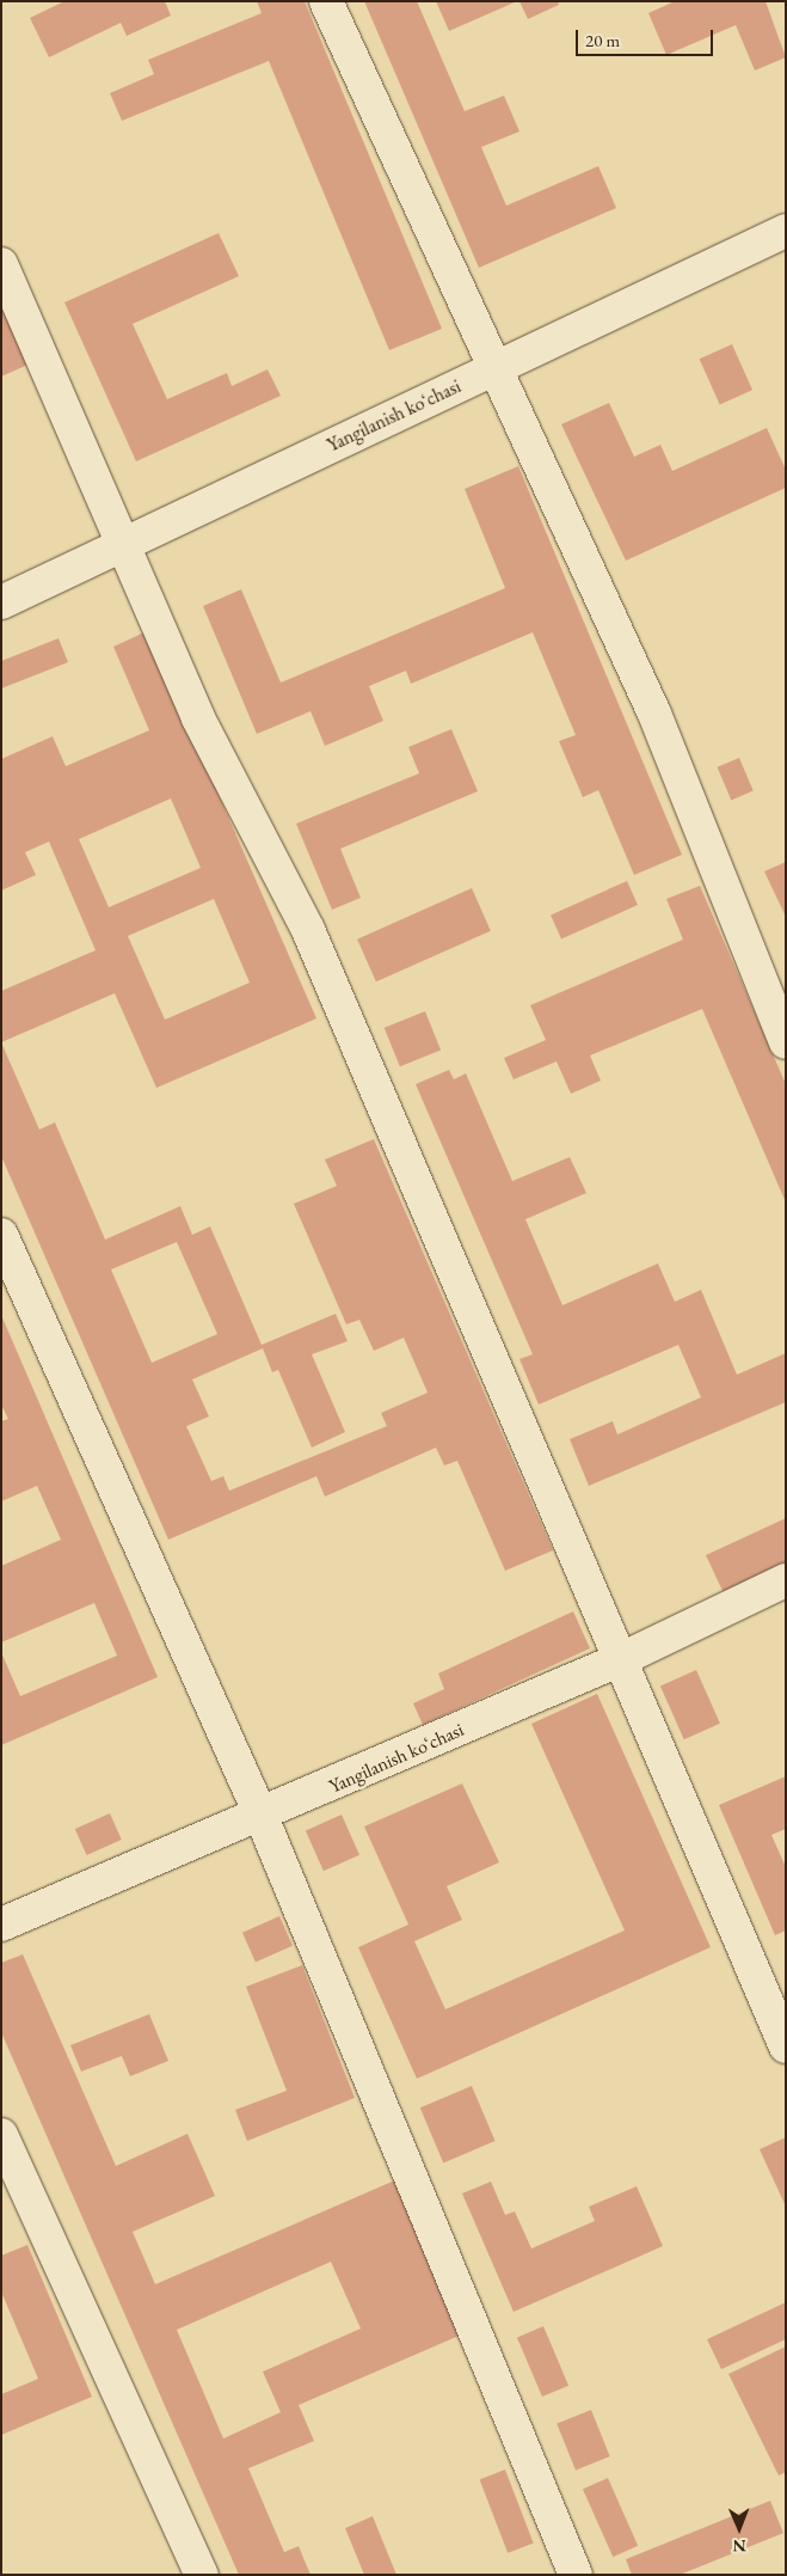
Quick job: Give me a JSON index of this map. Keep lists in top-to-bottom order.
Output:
{
  "streets": {
    "street": ["Yangilanish koʻchasi"]
  },
  "scale_bar": "20 m",
  "north": "bottom"
}
